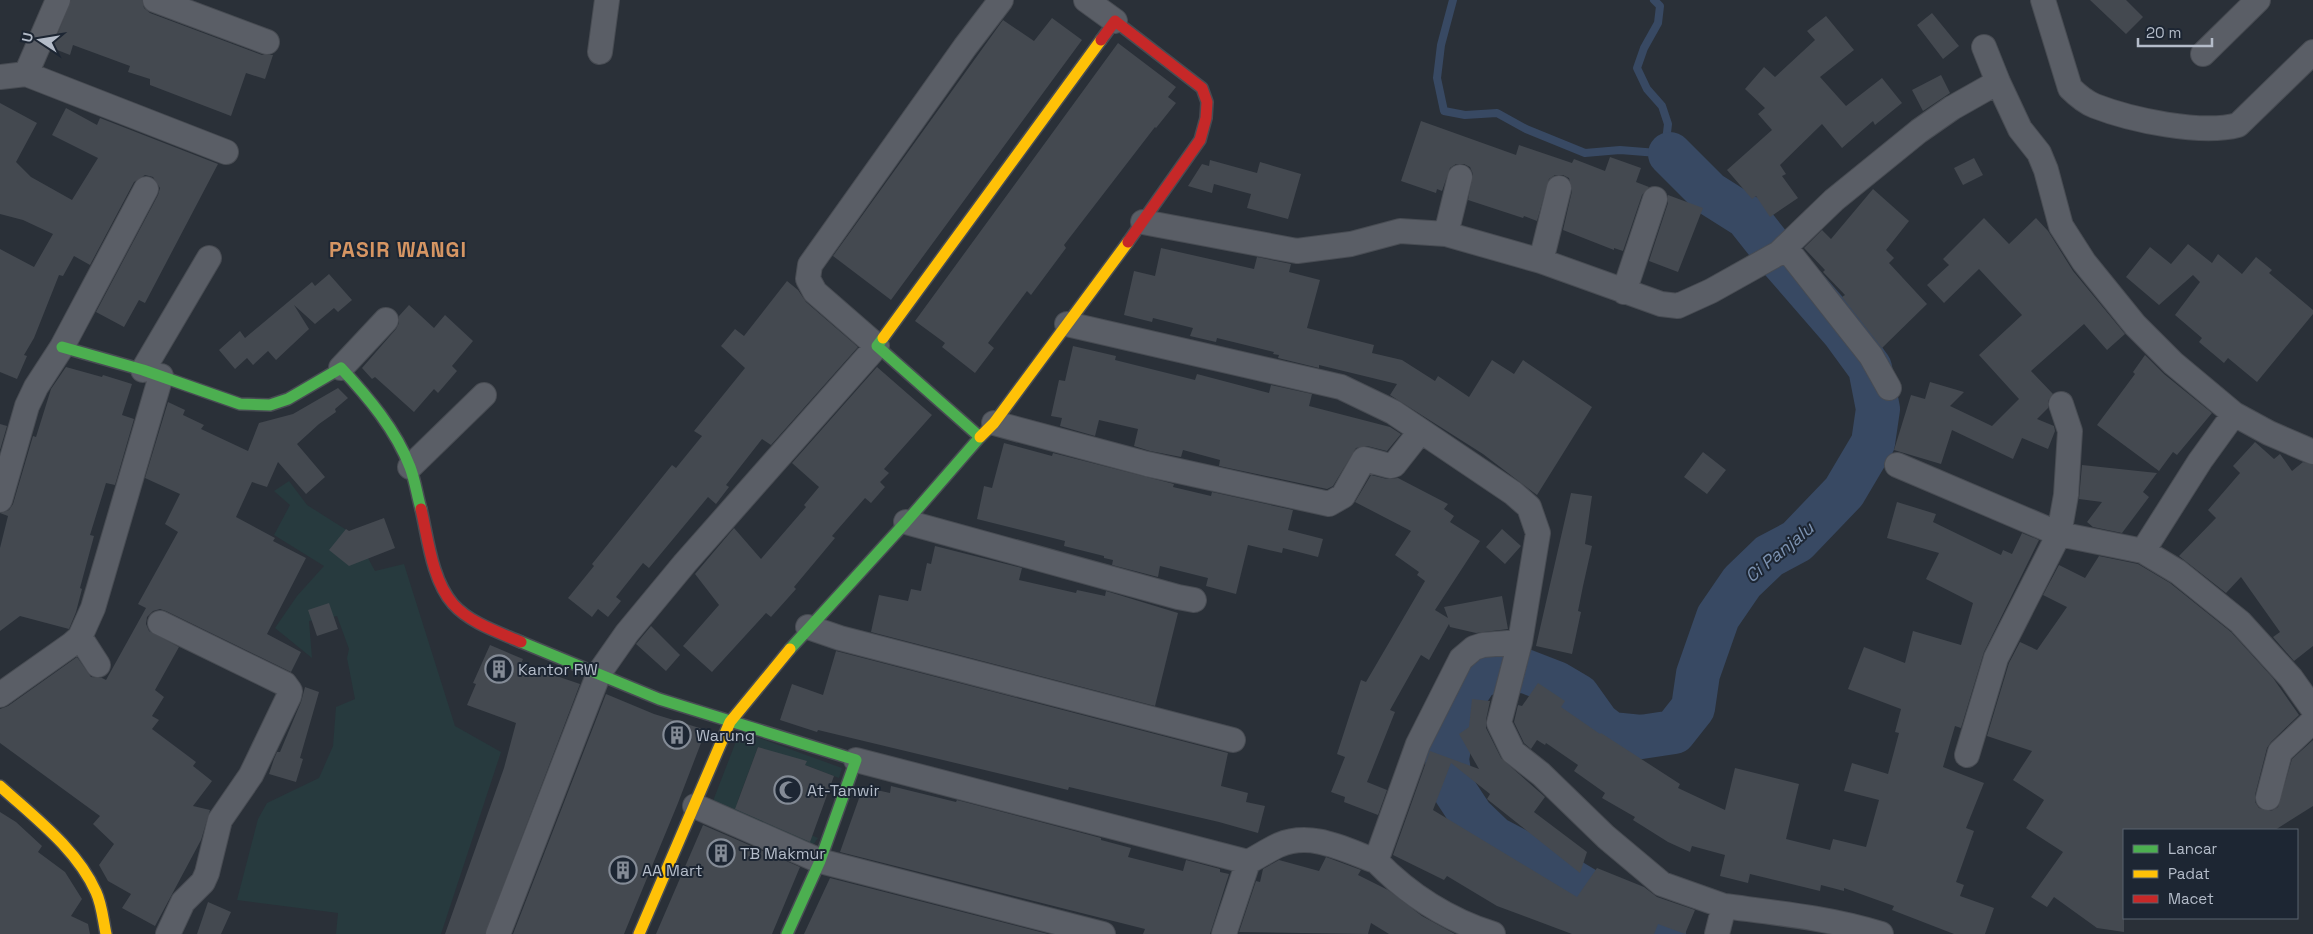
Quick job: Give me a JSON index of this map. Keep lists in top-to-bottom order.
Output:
{
  "districts": ["PASIR WANGI"],
  "water": ["Ci Panjalu"],
  "places": {
    "building": [
      "Kantor RW",
      "Warung",
      "TB Makmur",
      "AA Mart"
    ],
    "mosque": ["At-Tanwir"]
  },
  "legend": ["Lancar", "Padat", "Macet"],
  "scale_bar": "20 m",
  "north": "left"
}
